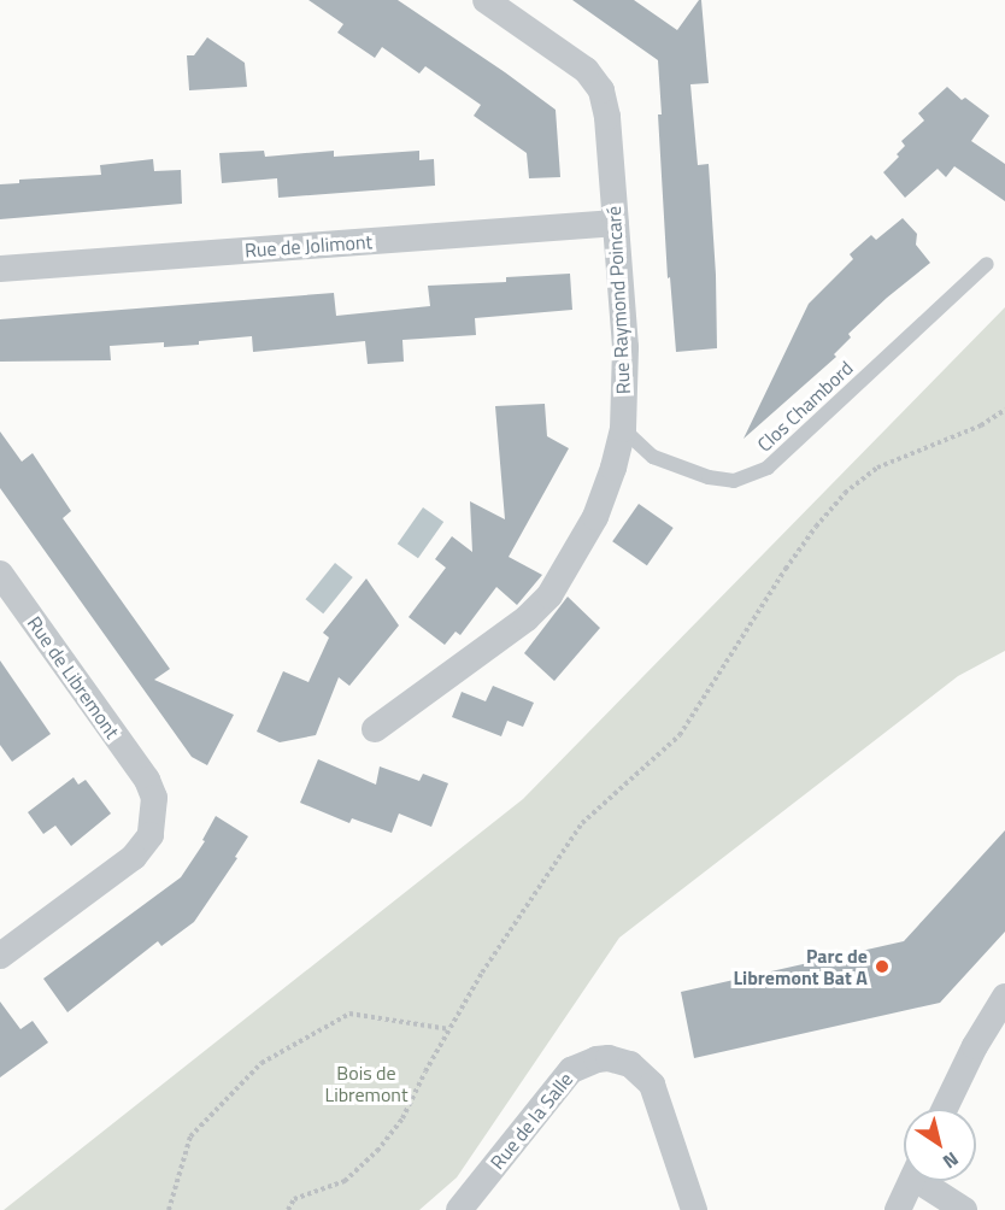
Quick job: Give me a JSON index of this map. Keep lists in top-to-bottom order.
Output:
{
  "streets": {
    "street": [
      "Rue de Jolimont",
      "Rue Raymond Poincaré",
      "Rue de Libremont",
      "Rue de la Salle"
    ],
    "lane": ["Clos Chambord"]
  },
  "crossings": [
    ["Rue de Jolimont", "Rue Raymond Poincaré"],
    ["Rue Raymond Poincaré", "Clos Chambord"]
  ],
  "parks": ["Bois de Libremont"],
  "places": ["Parc de Libremont Bat A"],
  "north": "bottom right"
}
